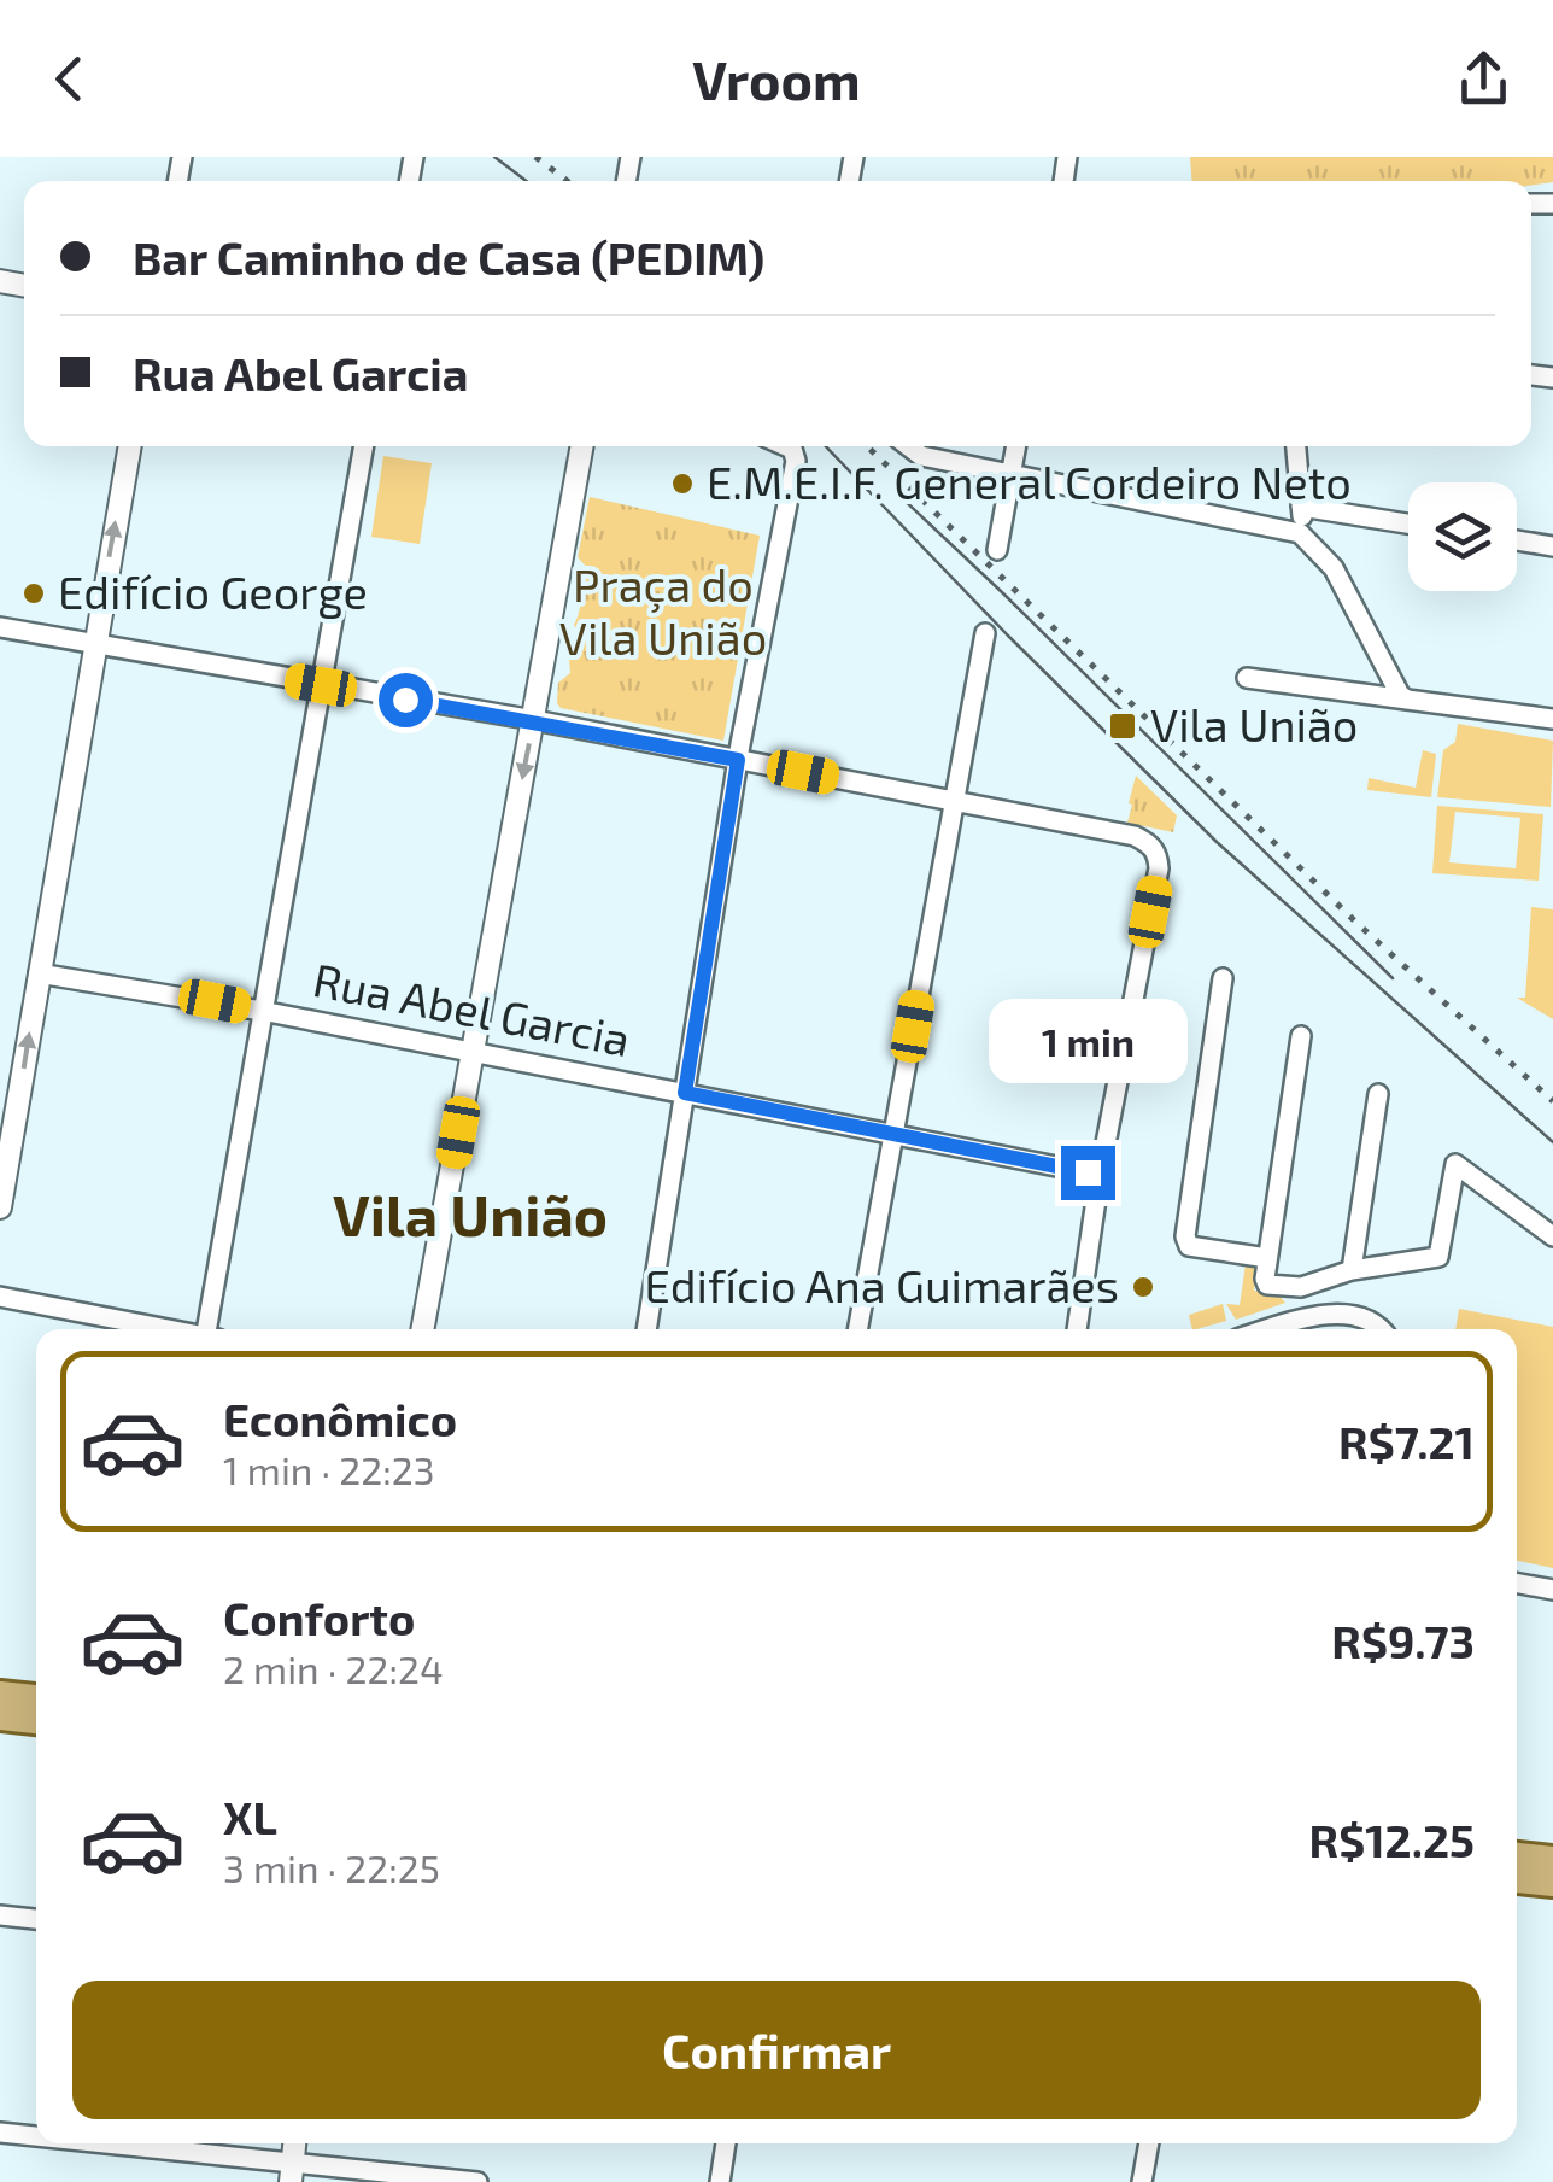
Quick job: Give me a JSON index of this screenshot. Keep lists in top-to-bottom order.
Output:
{
  "streets": {
    "street": ["Rua Abel Garcia"]
  },
  "districts": ["Vila União"],
  "parks": ["Praça do Vila União"],
  "places": {
    "other": ["E.M.E.I.F. General Cordeiro Neto", "Edifício George", "Edifício Ana Guimarães"],
    "transit": ["Vila União"]
  },
  "page": {
    "header": "Vroom",
    "banner": ["Bar Caminho de Casa (PEDIM)", "Rua Abel Garcia"],
    "bubble": "1 min",
    "list": [
      {
        "name": "Econômico",
        "note": "1 min · 22:23",
        "value": "R$7.21"
      },
      {
        "name": "Conforto",
        "note": "2 min · 22:24",
        "value": "R$9.73"
      },
      {
        "name": "XL",
        "note": "3 min · 22:25",
        "value": "R$12.25"
      }
    ],
    "buttons": "Confirmar"
  }
}
